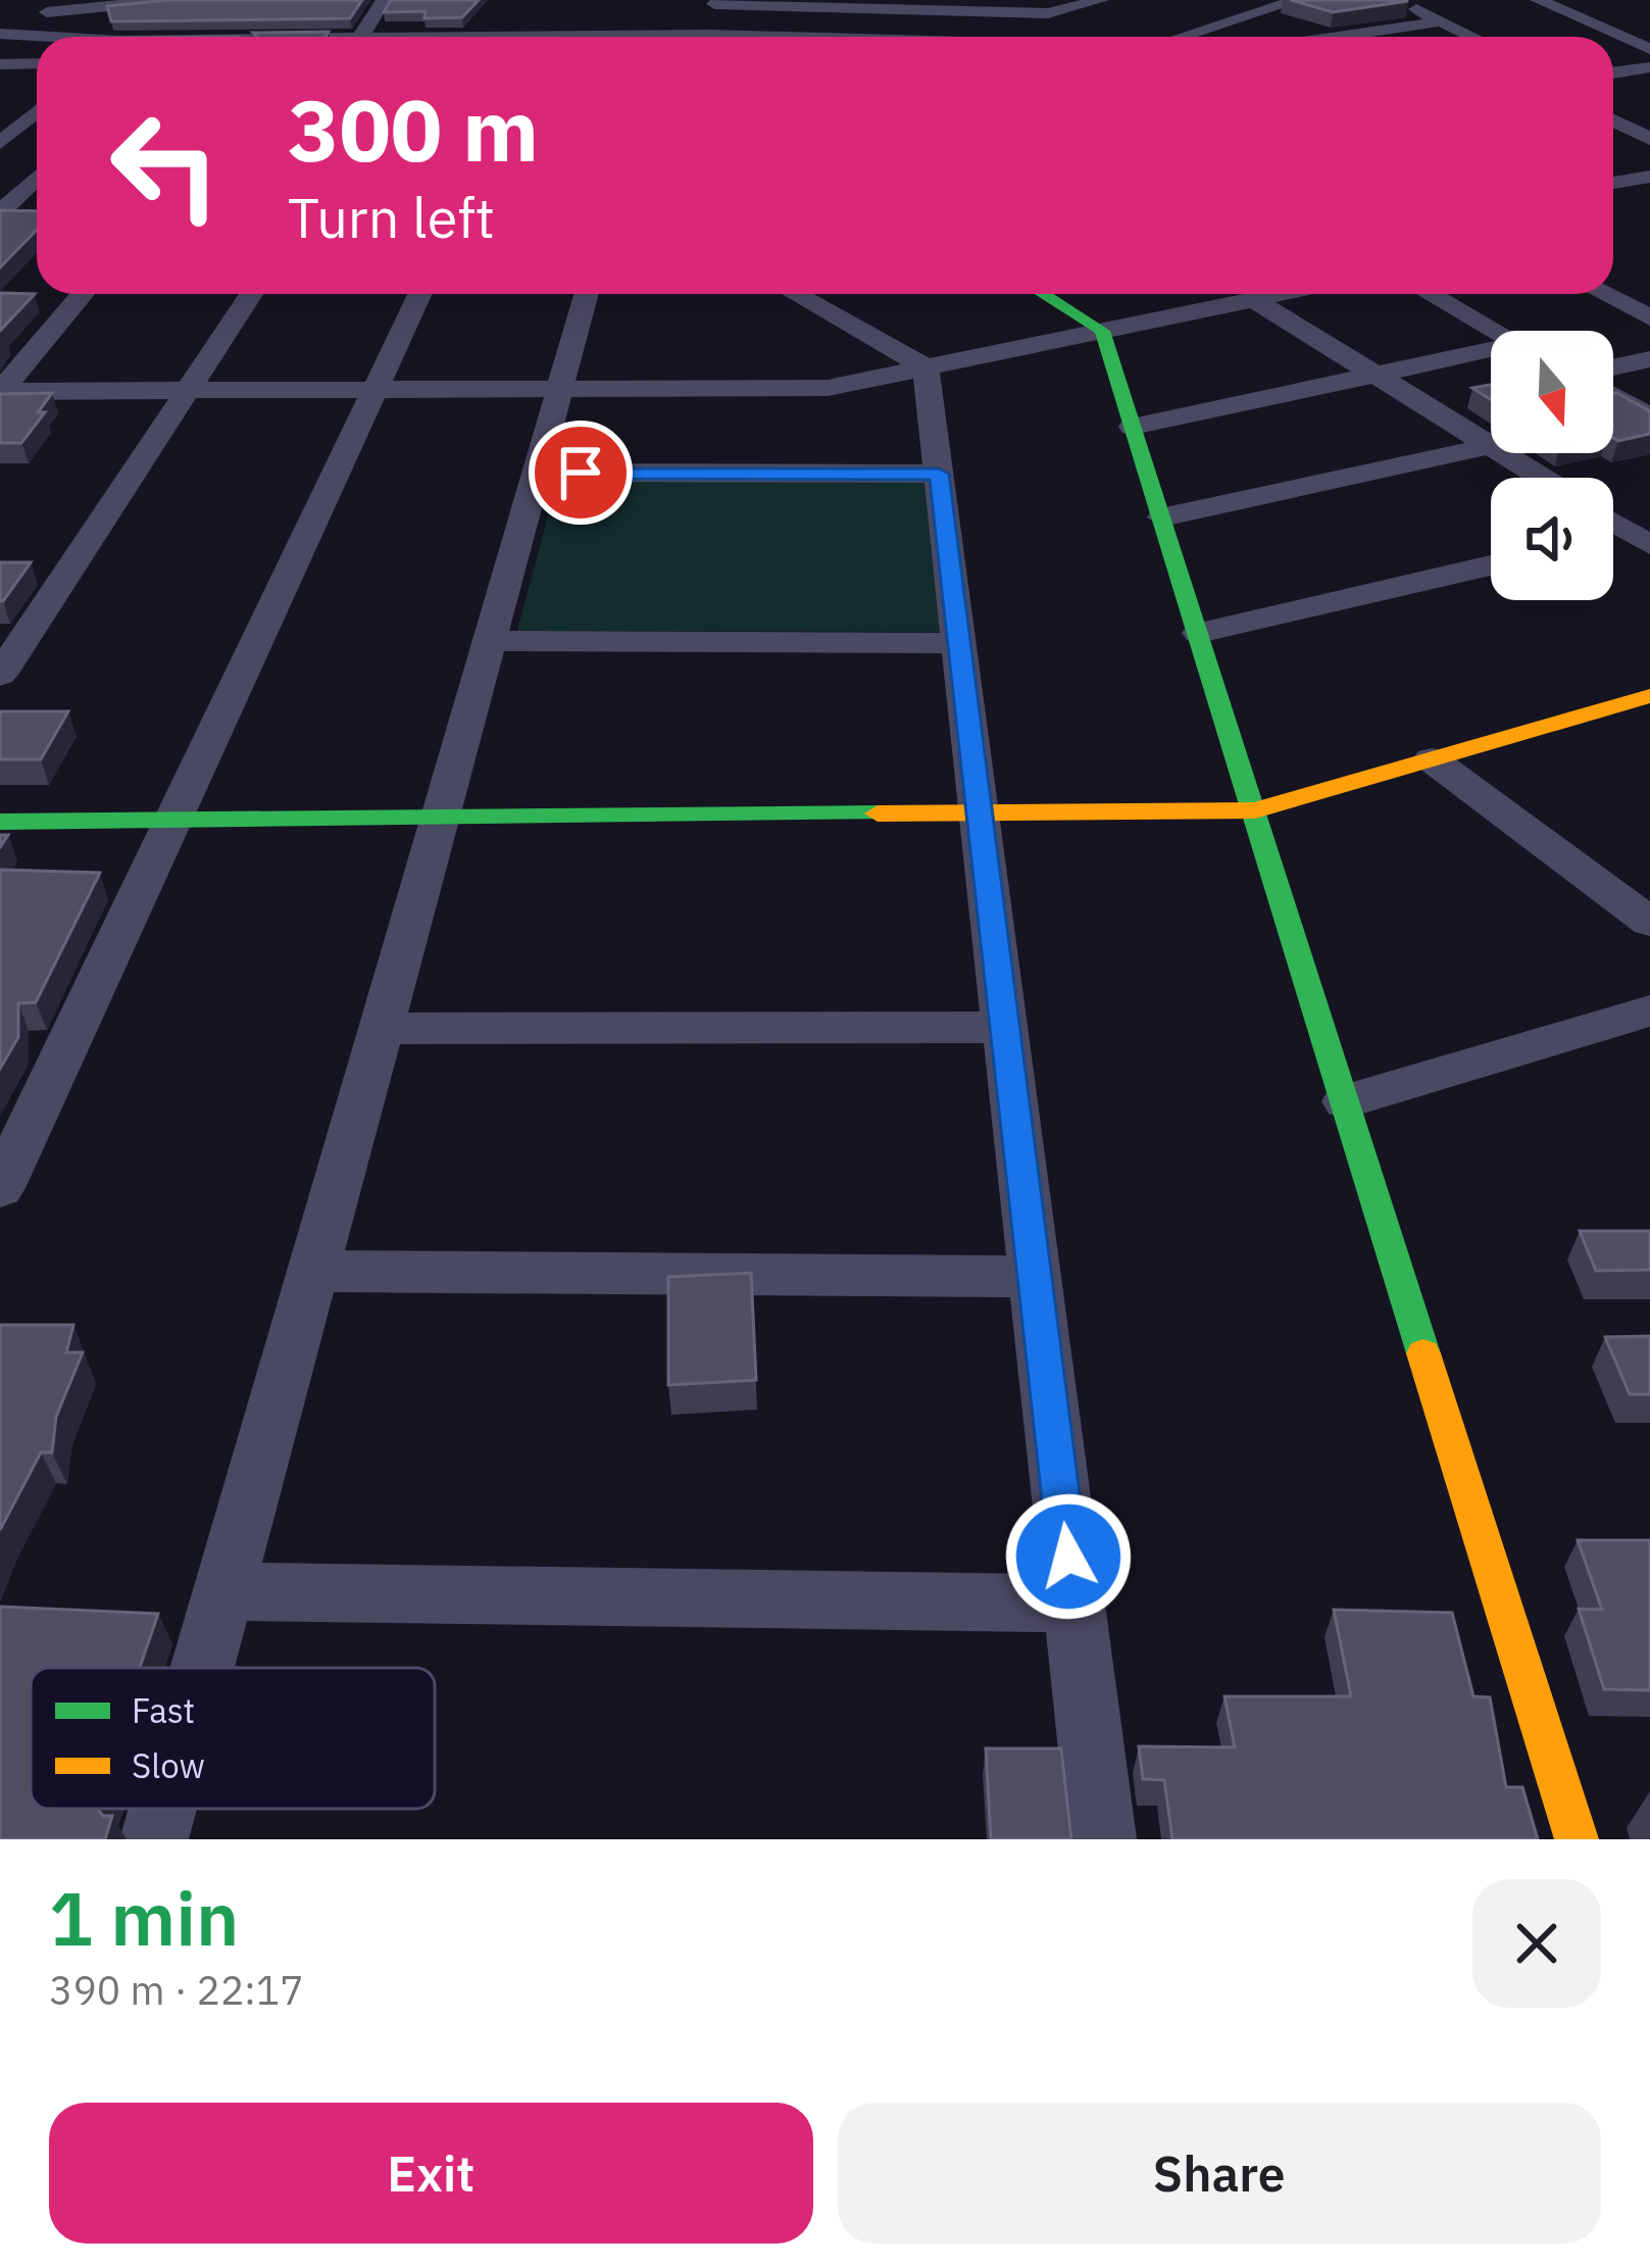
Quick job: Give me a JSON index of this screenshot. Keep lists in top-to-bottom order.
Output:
{
  "legend": ["Fast", "Slow"],
  "north": "bottom",
  "page": {
    "turn": ["300 m", "Turn left"],
    "heading": ["1 min", "390 m · 22:17"],
    "buttons": ["Exit", "Share"]
  }
}
